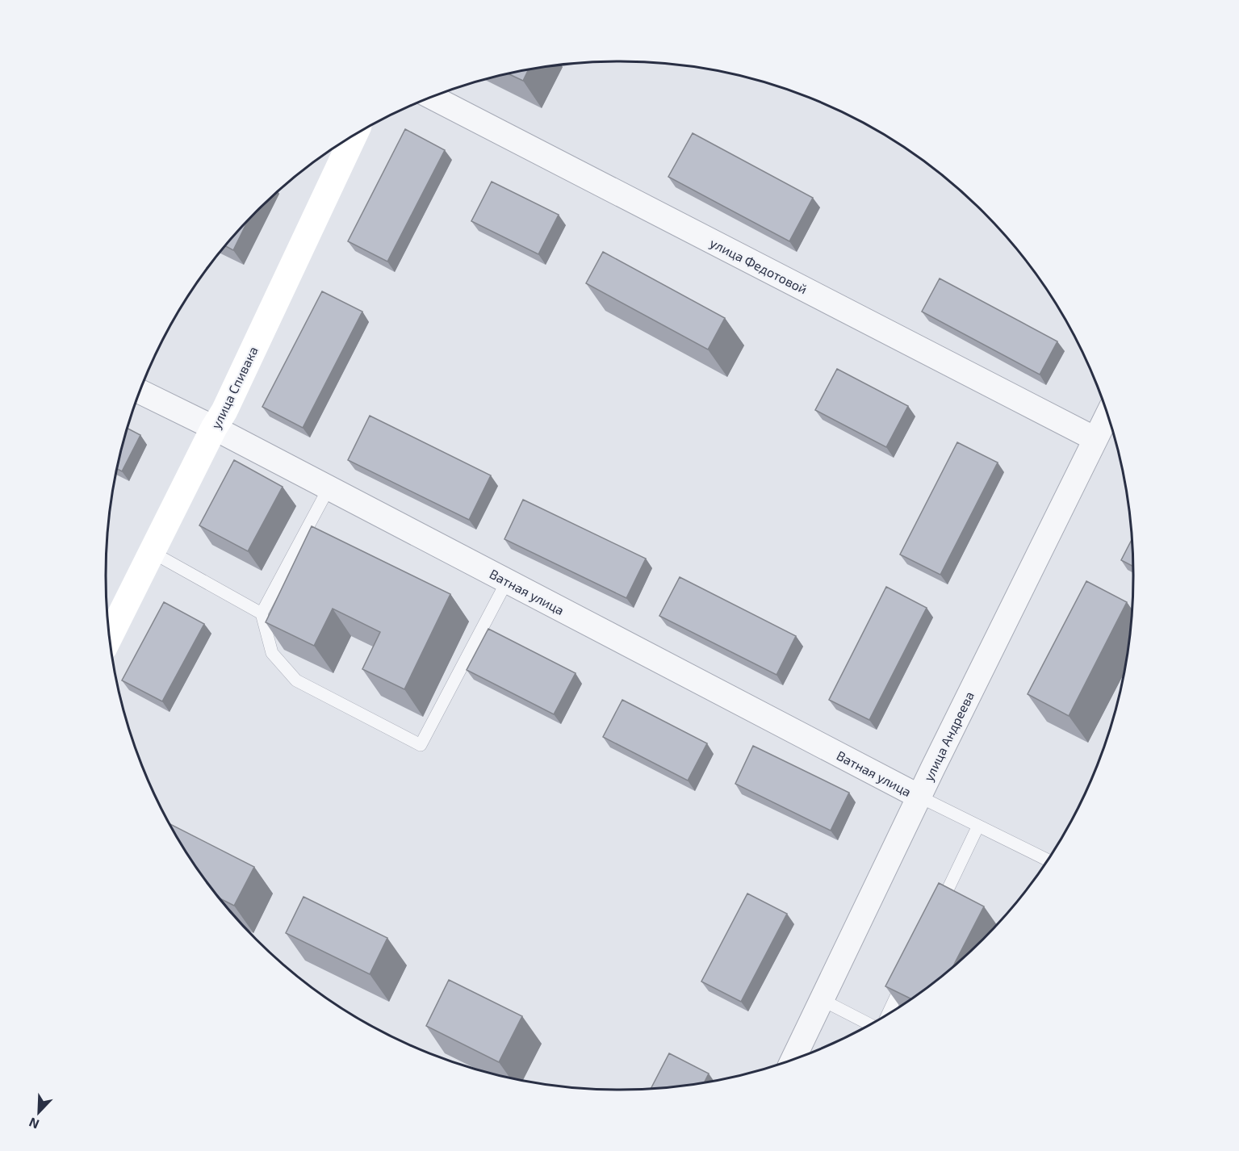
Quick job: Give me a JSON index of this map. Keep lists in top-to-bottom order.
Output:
{
  "streets": {
    "street": [
      "улица Федотовой",
      "улица Спивака",
      "Ватная улица",
      "улица Андреева"
    ]
  },
  "crossings": [
    ["улица Федотовой", "улица Андреева"],
    ["улица Спивака", "Ватная улица"],
    ["Ватная улица", "улица Андреева"]
  ],
  "north": "bottom left"
}
